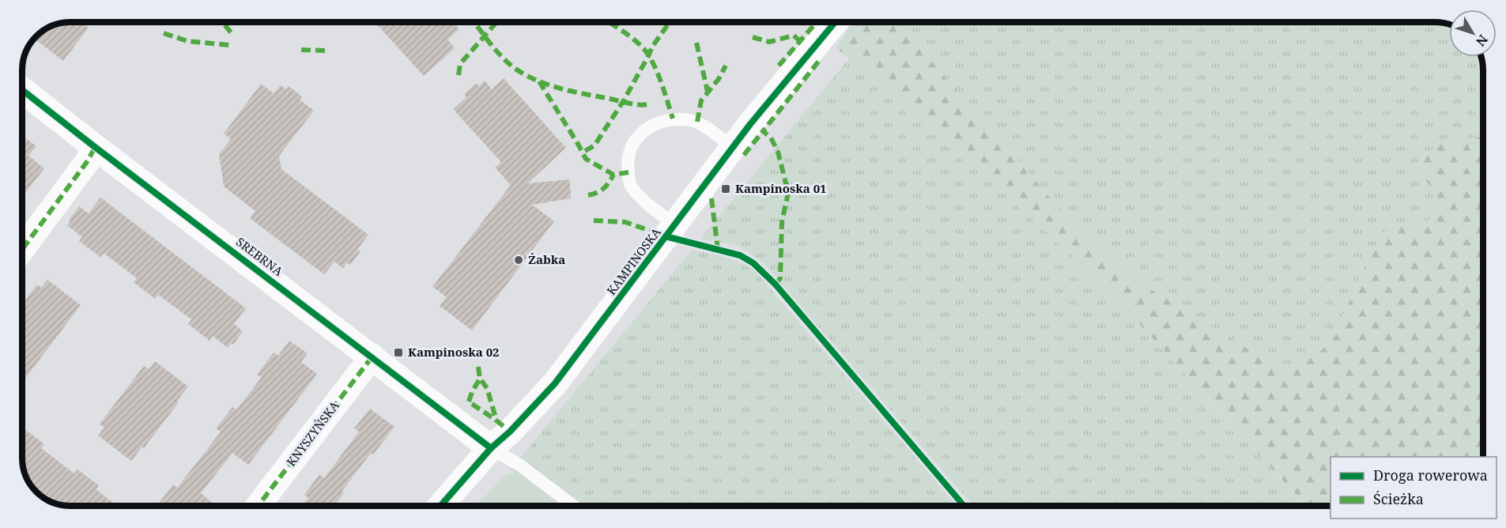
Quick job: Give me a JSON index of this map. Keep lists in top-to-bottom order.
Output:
{
  "streets": {
    "street": ["SREBRNA", "KAMPINOSKA", "KNYSZYŃSKA"]
  },
  "crossings": [
    ["SREBRNA", "KAMPINOSKA"],
    ["SREBRNA", "KNYSZYŃSKA"]
  ],
  "places": {
    "transit": ["Kampinoska 01", "Kampinoska 02"],
    "other": ["Żabka"]
  },
  "legend": ["Droga rowerowa", "Ścieżka"],
  "north": "bottom right"
}
